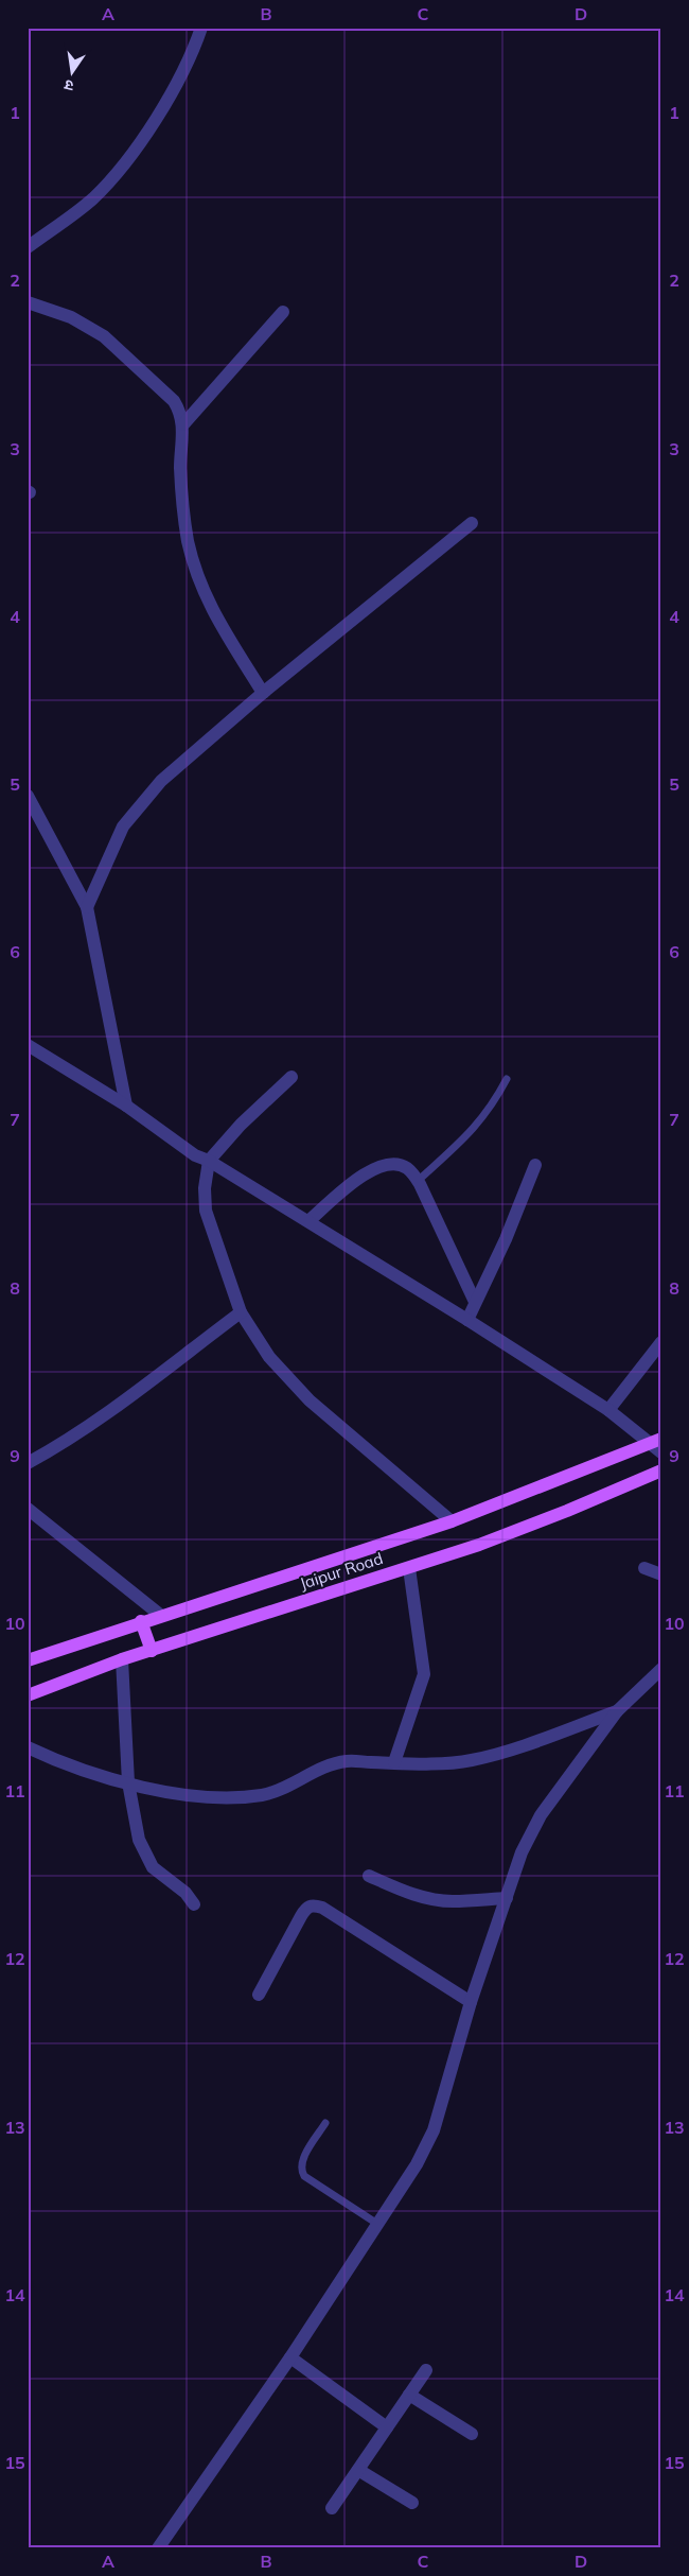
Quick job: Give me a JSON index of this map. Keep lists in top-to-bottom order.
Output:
{
  "streets": {
    "main road": ["Jaipur Road"]
  },
  "north": "bottom",
  "grid": {
    "columns": [
      "A",
      "B",
      "C",
      "D"
    ],
    "rows": [
      "1",
      "2",
      "3",
      "4",
      "5",
      "6",
      "7",
      "8",
      "9",
      "10",
      "11",
      "12",
      "13",
      "14",
      "15"
    ]
  }
}
